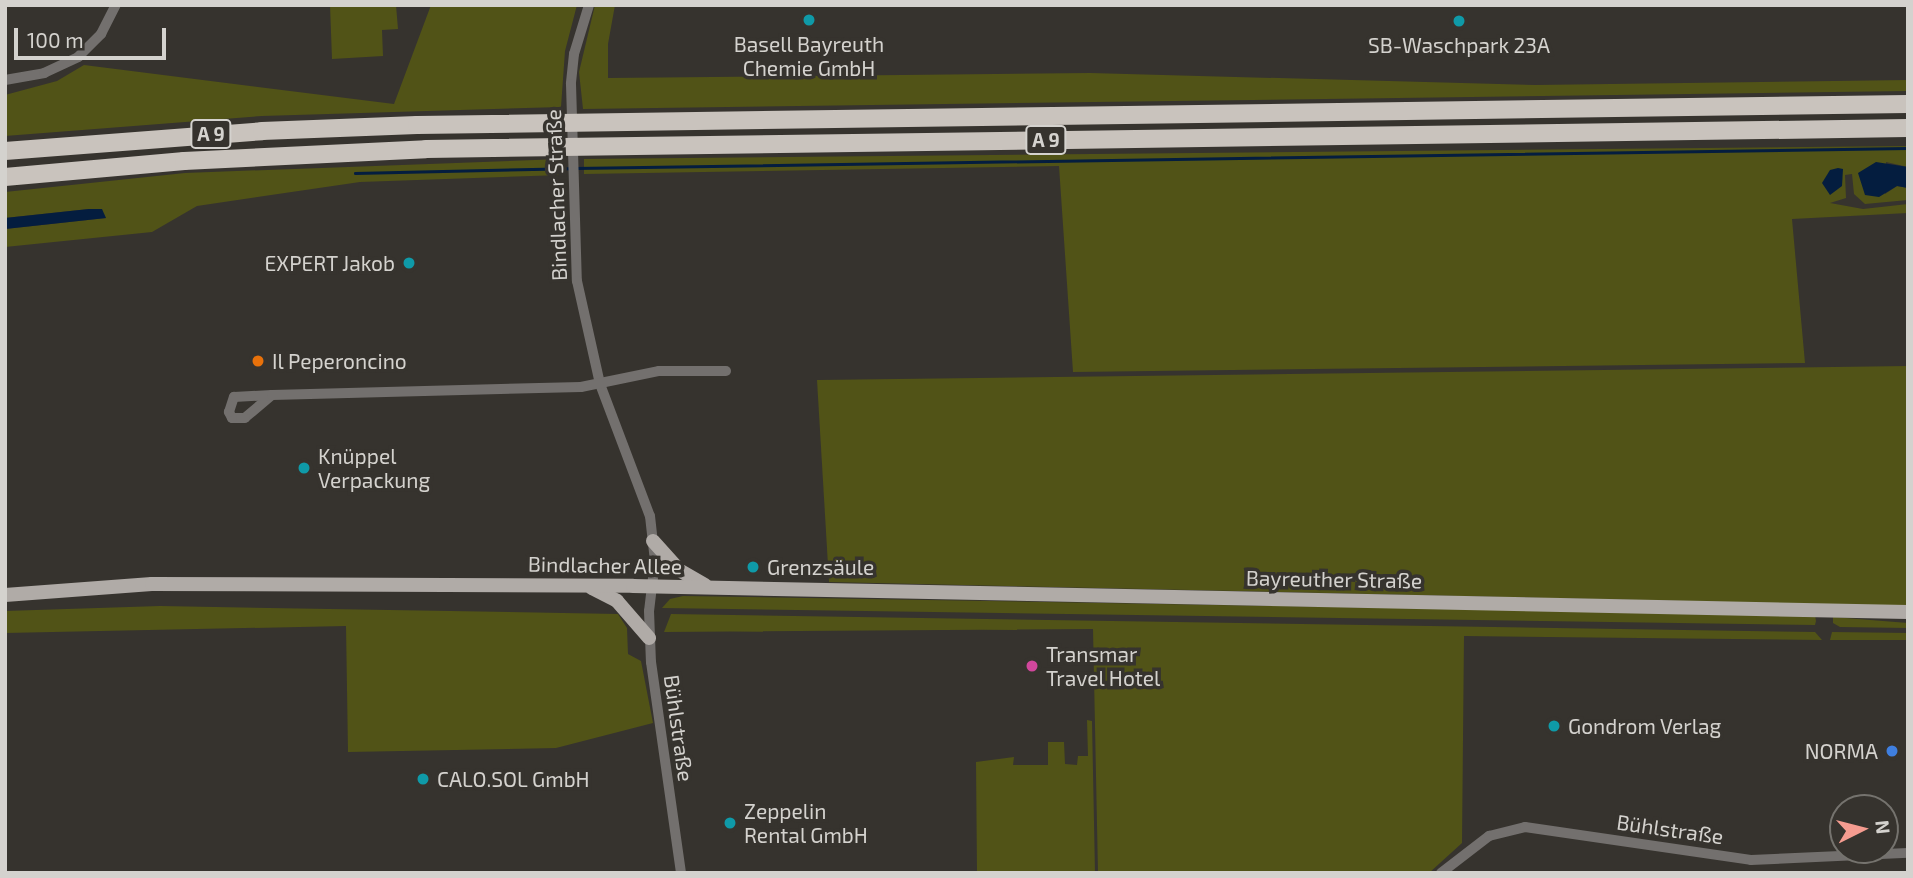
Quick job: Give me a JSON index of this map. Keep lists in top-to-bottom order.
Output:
{
  "streets": {
    "highway": ["A 9"],
    "main road": ["Bindlacher Allee", "Bayreuther Straße"],
    "street": ["Bindlacher Straße", "Bühlstraße"]
  },
  "crossings": [
    ["Bindlacher Straße", "Bindlacher Allee"],
    ["Bindlacher Straße", "Bühlstraße"],
    ["Bindlacher Allee", "Bayreuther Straße"],
    ["Bindlacher Allee", "Bühlstraße"]
  ],
  "places": [
    "Basell Bayreuth Chemie GmbH",
    "SB-Waschpark 23A",
    "EXPERT Jakob",
    "Il Peperoncino",
    "Knüppel Verpackung",
    "Grenzsäule",
    "Transmar Travel Hotel",
    "Gondrom Verlag",
    "NORMA",
    "CALO.SOL GmbH",
    "Zeppelin Rental GmbH"
  ],
  "scale_bar": "100 m",
  "north": "right"
}
